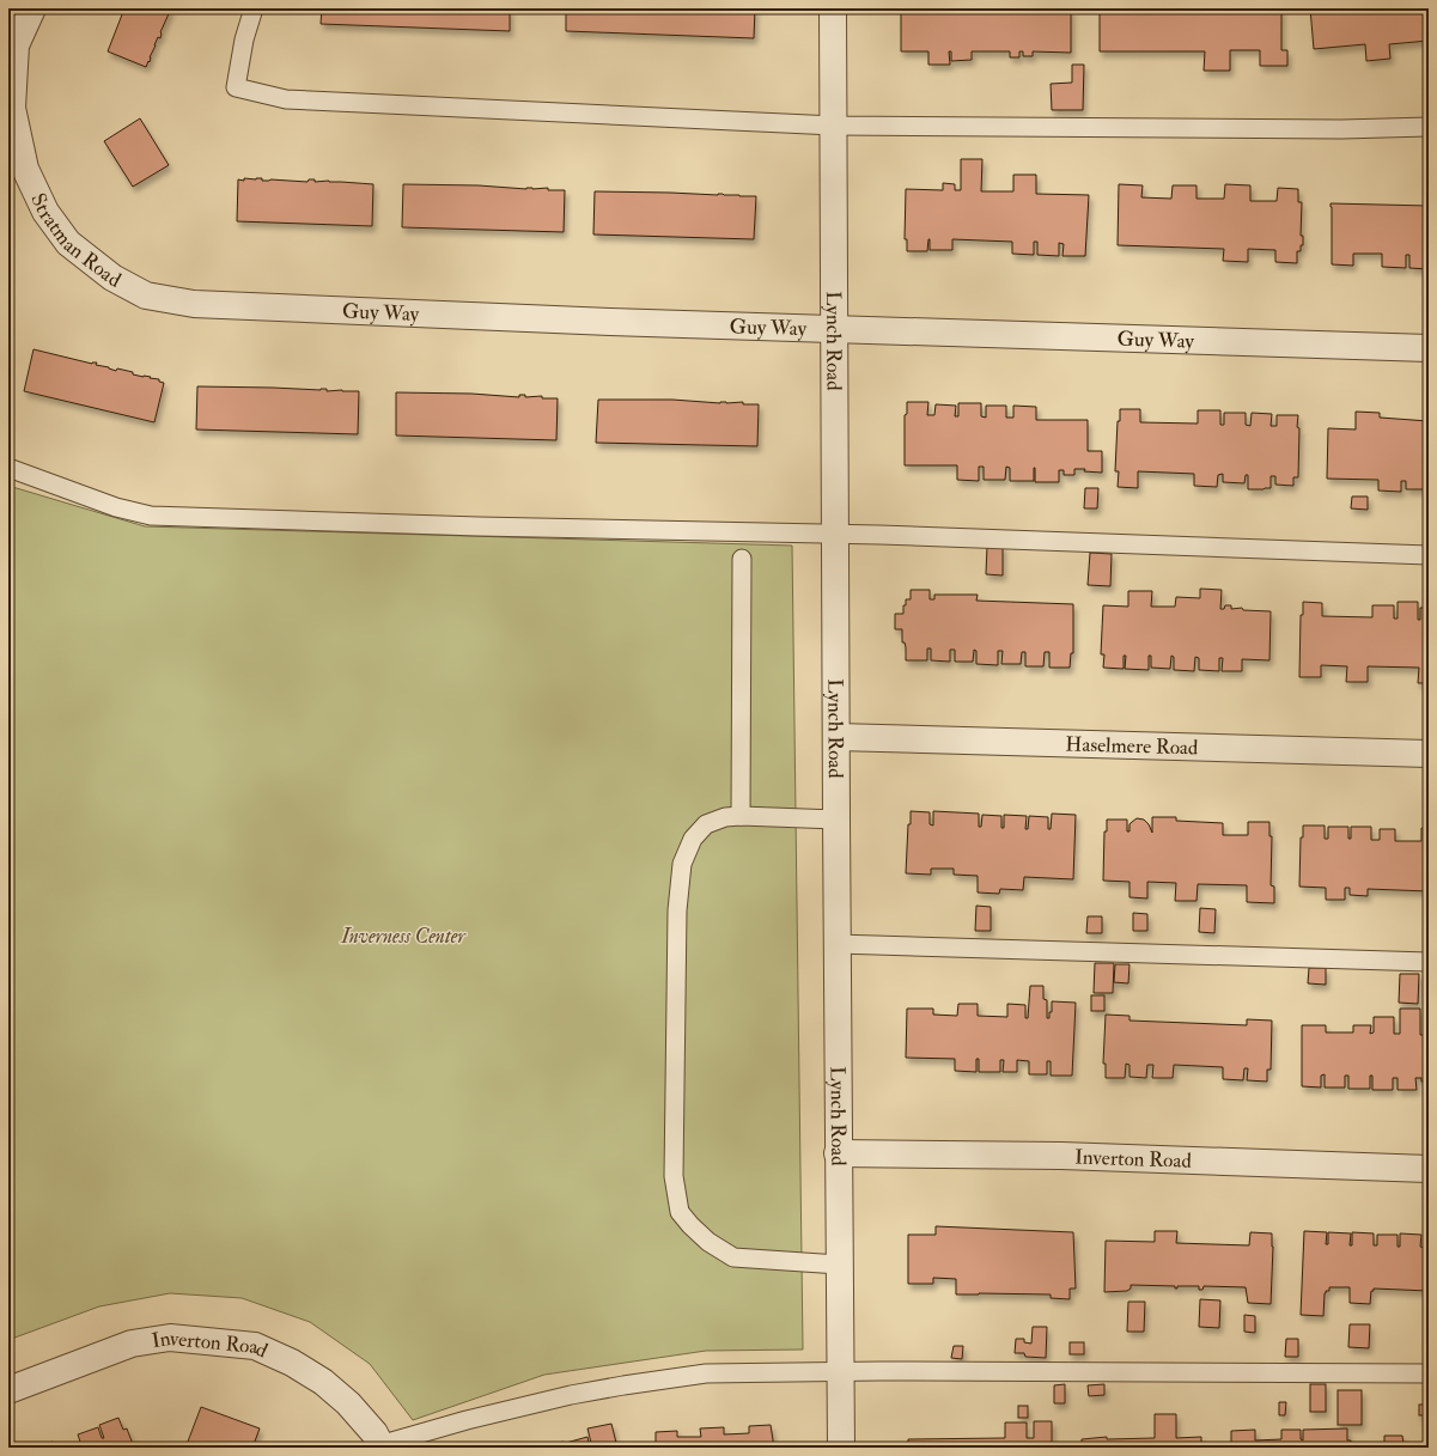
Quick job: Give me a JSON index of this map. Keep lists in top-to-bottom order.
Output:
{
  "streets": {
    "street": [
      "Stratman Road",
      "Guy Way",
      "Lynch Road",
      "Haselmere Road",
      "Inverton Road"
    ]
  },
  "crossings": [
    ["Stratman Road", "Guy Way"],
    ["Guy Way", "Lynch Road"],
    ["Lynch Road", "Haselmere Road"],
    ["Lynch Road", "Inverton Road"]
  ],
  "parks": ["Inverness Center"]
}
